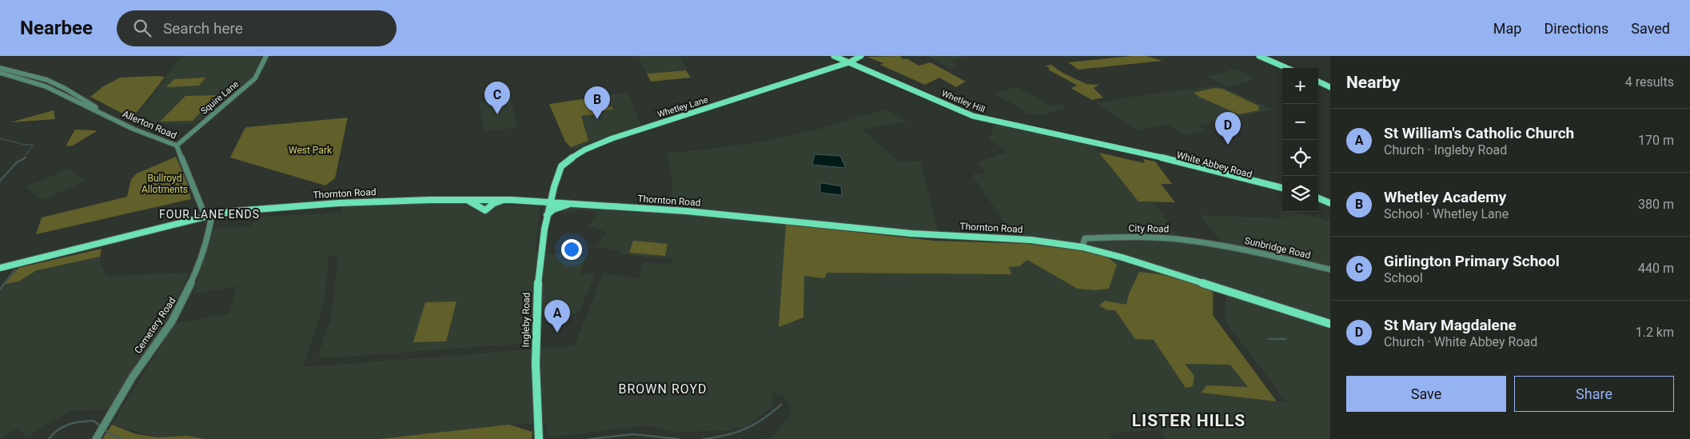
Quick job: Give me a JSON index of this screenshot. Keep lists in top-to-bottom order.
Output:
{
  "streets": {
    "main road": [
      "Whetley Hill",
      "Whetley Lane",
      "White Abbey Road",
      "Thornton Road",
      "Ingleby Road"
    ],
    "street": [
      "Squire Lane",
      "Allerton Road",
      "City Road",
      "Sunbridge Road",
      "Cemetery Road"
    ]
  },
  "crossings": [
    ["Squire Lane", "Allerton Road"],
    ["Whetley Hill", "Whetley Lane"],
    ["Whetley Hill", "White Abbey Road"],
    ["Whetley Lane", "Thornton Road"],
    ["Whetley Lane", "Ingleby Road"],
    ["Allerton Road", "Thornton Road"],
    ["Allerton Road", "Cemetery Road"],
    ["Thornton Road", "City Road"],
    ["Thornton Road", "Ingleby Road"],
    ["Thornton Road", "Cemetery Road"],
    ["City Road", "Sunbridge Road"]
  ],
  "districts": ["FOUR LANE ENDS", "BROWN ROYD", "LISTER HILLS"],
  "parks": ["West Park", "Bullroyd Allotments"],
  "page": {
    "header": "Nearbee",
    "search": "Search here",
    "nav": ["Map", "Directions", "Saved"],
    "heading": ["Nearby", "4 results"],
    "map_buttons": ["+", "−"],
    "pins": [
      "C",
      "B",
      "D",
      "A"
    ],
    "list": [
      {
        "mark": "A",
        "name": "St William's Catholic Church",
        "note": "Church · Ingleby Road",
        "value": "170 m"
      },
      {
        "mark": "B",
        "name": "Whetley Academy",
        "note": "School · Whetley Lane",
        "value": "380 m"
      },
      {
        "mark": "C",
        "name": "Girlington Primary School",
        "note": "School",
        "value": "440 m"
      },
      {
        "mark": "D",
        "name": "St Mary Magdalene",
        "note": "Church · White Abbey Road",
        "value": "1.2 km"
      }
    ],
    "buttons": ["Save", "Share"]
  }
}
